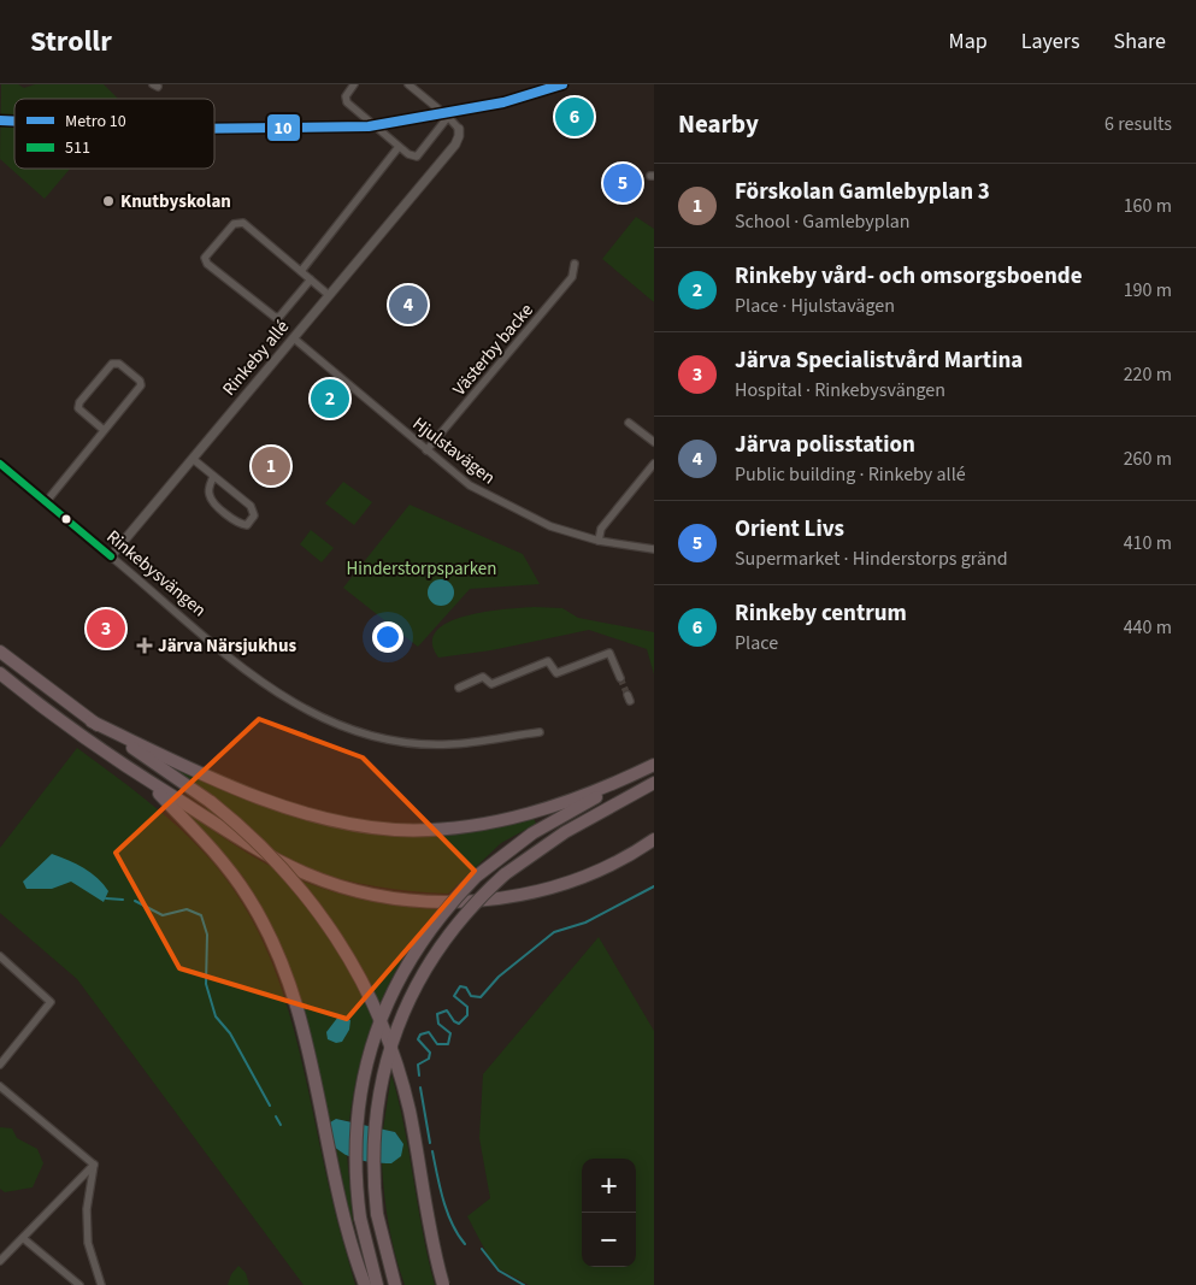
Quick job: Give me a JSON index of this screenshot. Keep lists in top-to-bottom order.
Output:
{
  "streets": {
    "street": [
      "Västerby backe",
      "Rinkeby allé",
      "Hjulstavägen",
      "Rinkebysvängen"
    ]
  },
  "crossings": [
    ["Västerby backe", "Hjulstavägen"],
    ["Rinkeby allé", "Hjulstavägen"],
    ["Rinkeby allé", "Rinkebysvängen"]
  ],
  "parks": ["Hinderstorpsparken"],
  "places": {
    "other": ["Knutbyskolan"],
    "health": ["Järva Närsjukhus"]
  },
  "lines": ["metro line 10", "transit line 511"],
  "legend": ["Metro 10", "511"],
  "page": {
    "header": "Strollr",
    "nav": ["Map", "Layers", "Share"],
    "heading": ["Nearby", "6 results"],
    "pins": [
      "6",
      "5",
      "4",
      "2",
      "1",
      "3"
    ],
    "list": [
      {
        "mark": "1",
        "name": "Förskolan Gamlebyplan 3",
        "note": "School · Gamlebyplan",
        "value": "160 m"
      },
      {
        "mark": "2",
        "name": "Rinkeby vård- och omsorgsboende",
        "note": "Place · Hjulstavägen",
        "value": "190 m"
      },
      {
        "mark": "3",
        "name": "Järva Specialistvård Martina",
        "note": "Hospital · Rinkebysvängen",
        "value": "220 m"
      },
      {
        "mark": "4",
        "name": "Järva polisstation",
        "note": "Public building · Rinkeby allé",
        "value": "260 m"
      },
      {
        "mark": "5",
        "name": "Orient Livs",
        "note": "Supermarket · Hinderstorps gränd",
        "value": "410 m"
      },
      {
        "mark": "6",
        "name": "Rinkeby centrum",
        "note": "Place",
        "value": "440 m"
      }
    ],
    "map_buttons": ["+", "−"]
  }
}
